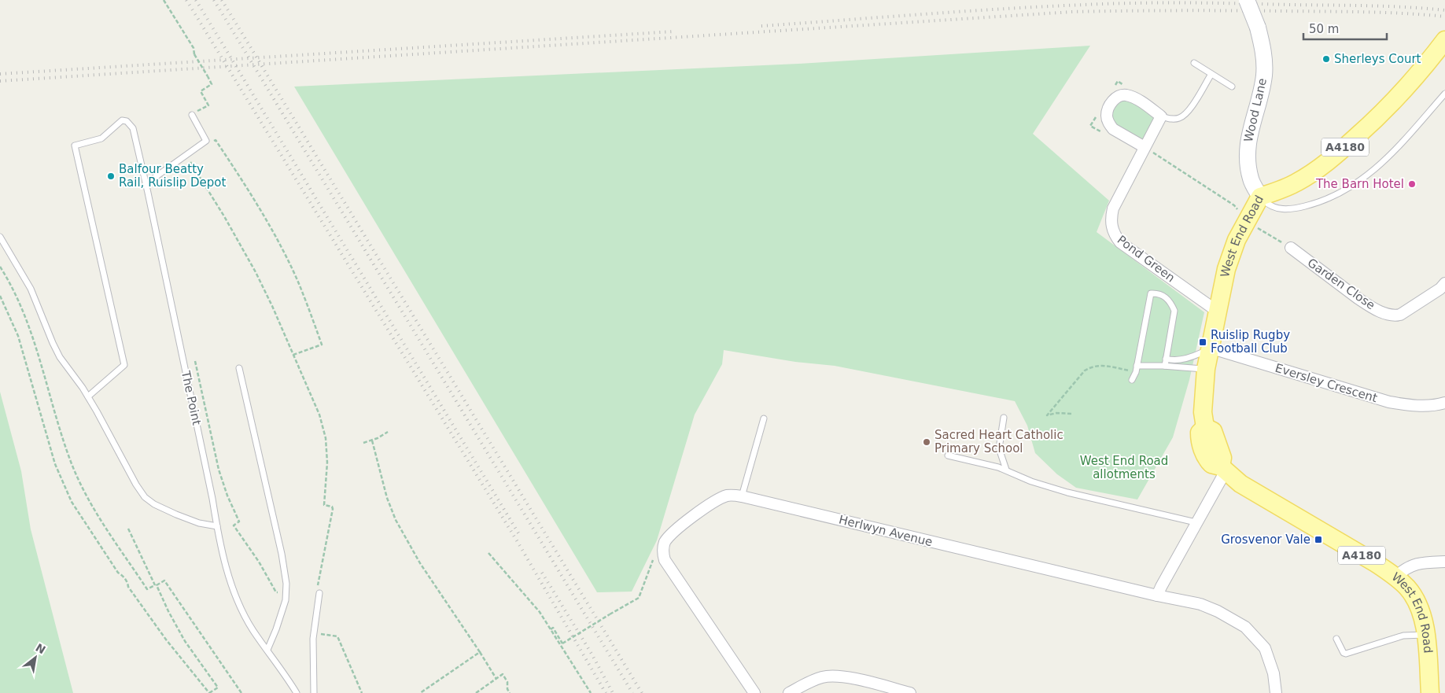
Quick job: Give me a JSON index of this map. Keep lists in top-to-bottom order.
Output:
{
  "streets": {
    "main road": ["A4180", "West End Road"],
    "street": [
      "Wood Lane",
      "Pond Green",
      "Garden Close",
      "Eversley Crescent",
      "Herlwyn Avenue"
    ],
    "lane": ["The Point"]
  },
  "crossings": [
    ["Wood Lane", "West End Road"],
    ["West End Road", "Pond Green"],
    ["West End Road", "Eversley Crescent"]
  ],
  "parks": ["West End Road allotments"],
  "places": {
    "other": [
      "Sherleys Court",
      "Balfour Beatty Rail, Ruislip Depot",
      "The Barn Hotel",
      "Sacred Heart Catholic Primary School"
    ],
    "transit": ["Ruislip Rugby Football Club", "Grosvenor Vale"]
  },
  "scale_bar": "50 m",
  "north": "top right"
}
